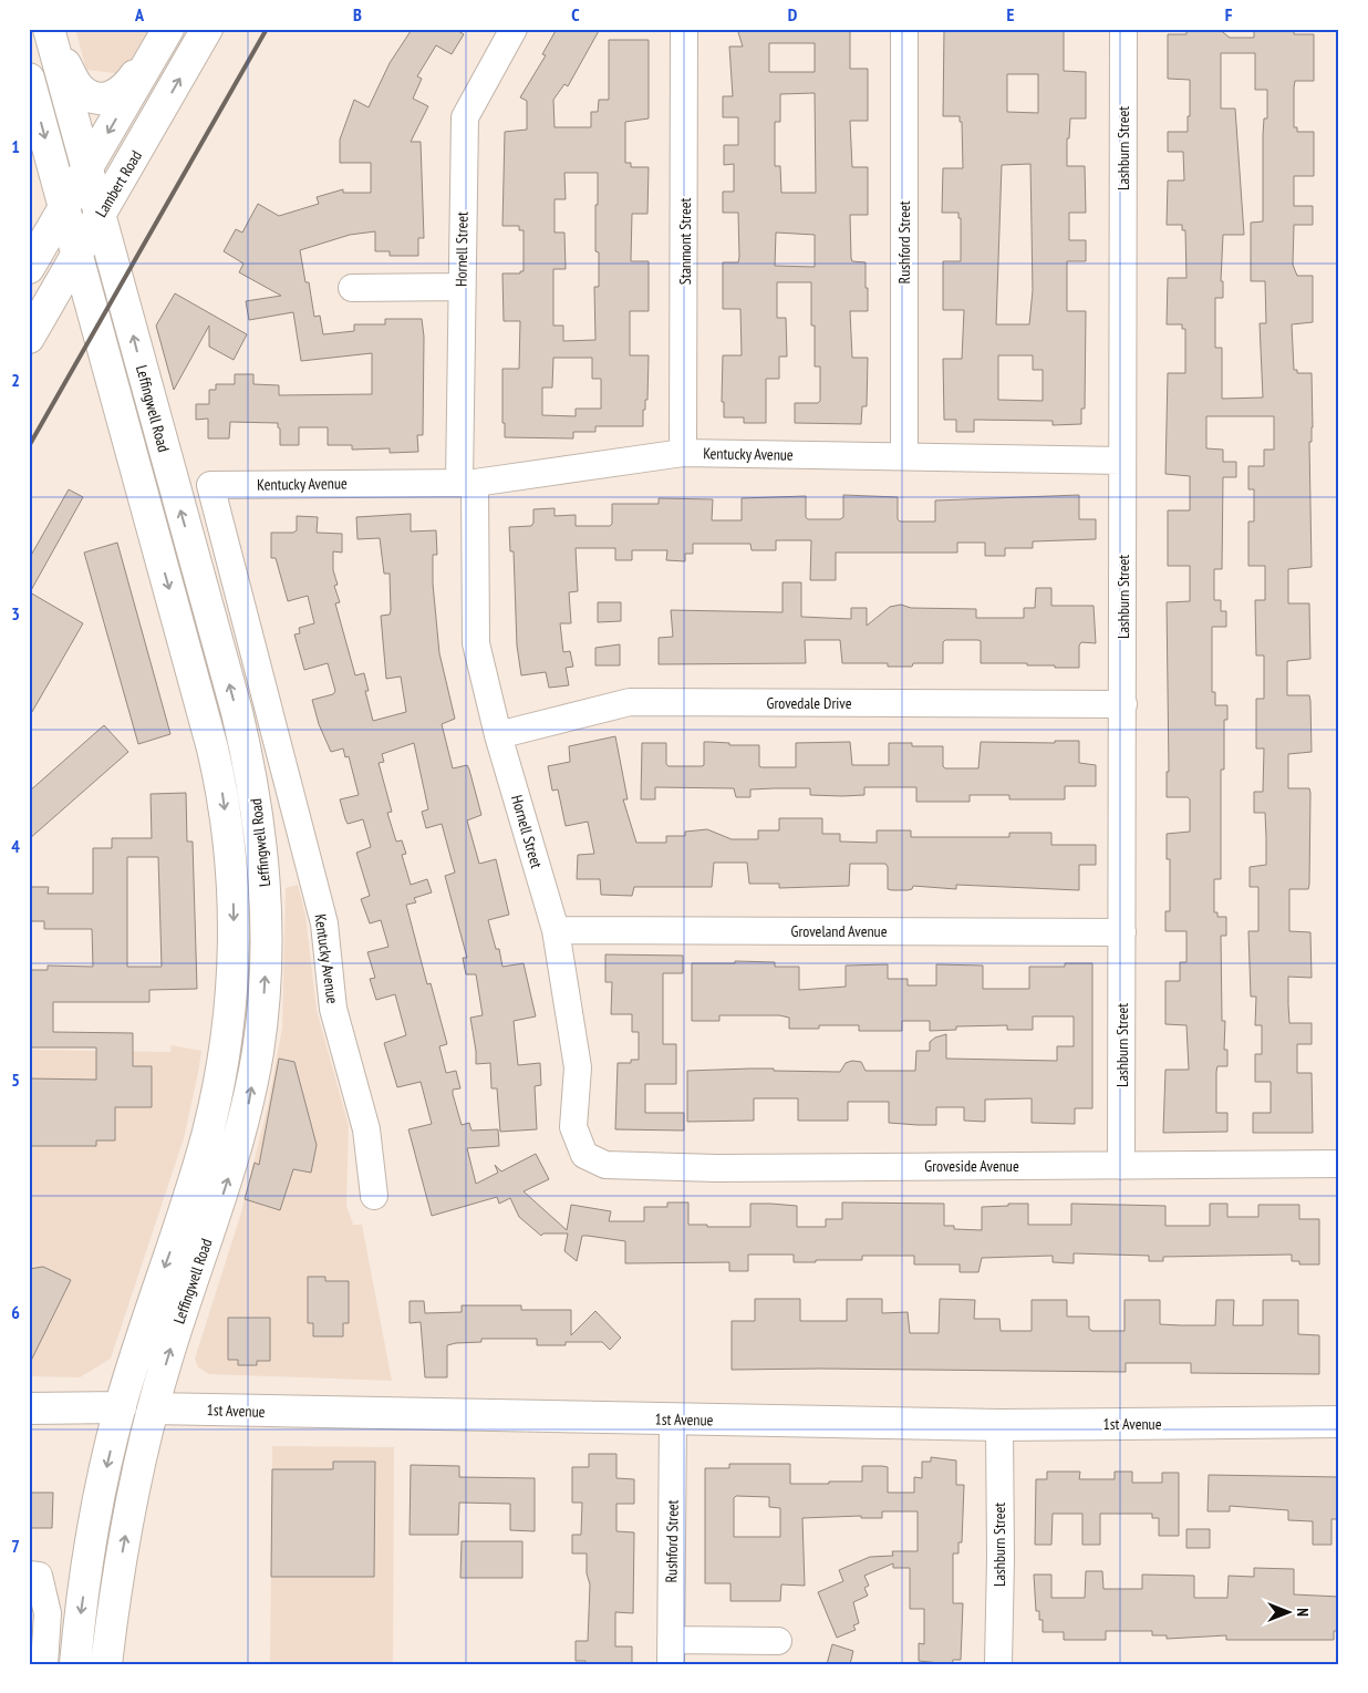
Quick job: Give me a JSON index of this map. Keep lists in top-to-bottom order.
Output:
{
  "streets": {
    "main road": ["Lambert Road", "Leffingwell Road", "1st Avenue"],
    "street": [
      "Lashburn Street",
      "Stanmont Street",
      "Rushford Street",
      "Hornell Street",
      "Kentucky Avenue",
      "Grovedale Drive",
      "Groveland Avenue",
      "Groveside Avenue"
    ]
  },
  "crossings": [
    ["Lashburn Street", "Kentucky Avenue"],
    ["Lashburn Street", "Grovedale Drive"],
    ["Lashburn Street", "Groveland Avenue"],
    ["Lashburn Street", "Groveside Avenue"],
    ["Lashburn Street", "1st Avenue"],
    ["Lambert Road", "Leffingwell Road"],
    ["Stanmont Street", "Kentucky Avenue"],
    ["Rushford Street", "Kentucky Avenue"],
    ["Rushford Street", "1st Avenue"],
    ["Hornell Street", "Kentucky Avenue"],
    ["Hornell Street", "Grovedale Drive"],
    ["Hornell Street", "Groveland Avenue"],
    ["Hornell Street", "Groveside Avenue"],
    ["Leffingwell Road", "1st Avenue"]
  ],
  "north": "right",
  "grid": {
    "columns": [
      "A",
      "B",
      "C",
      "D",
      "E",
      "F"
    ],
    "rows": [
      "1",
      "2",
      "3",
      "4",
      "5",
      "6",
      "7"
    ]
  }
}
